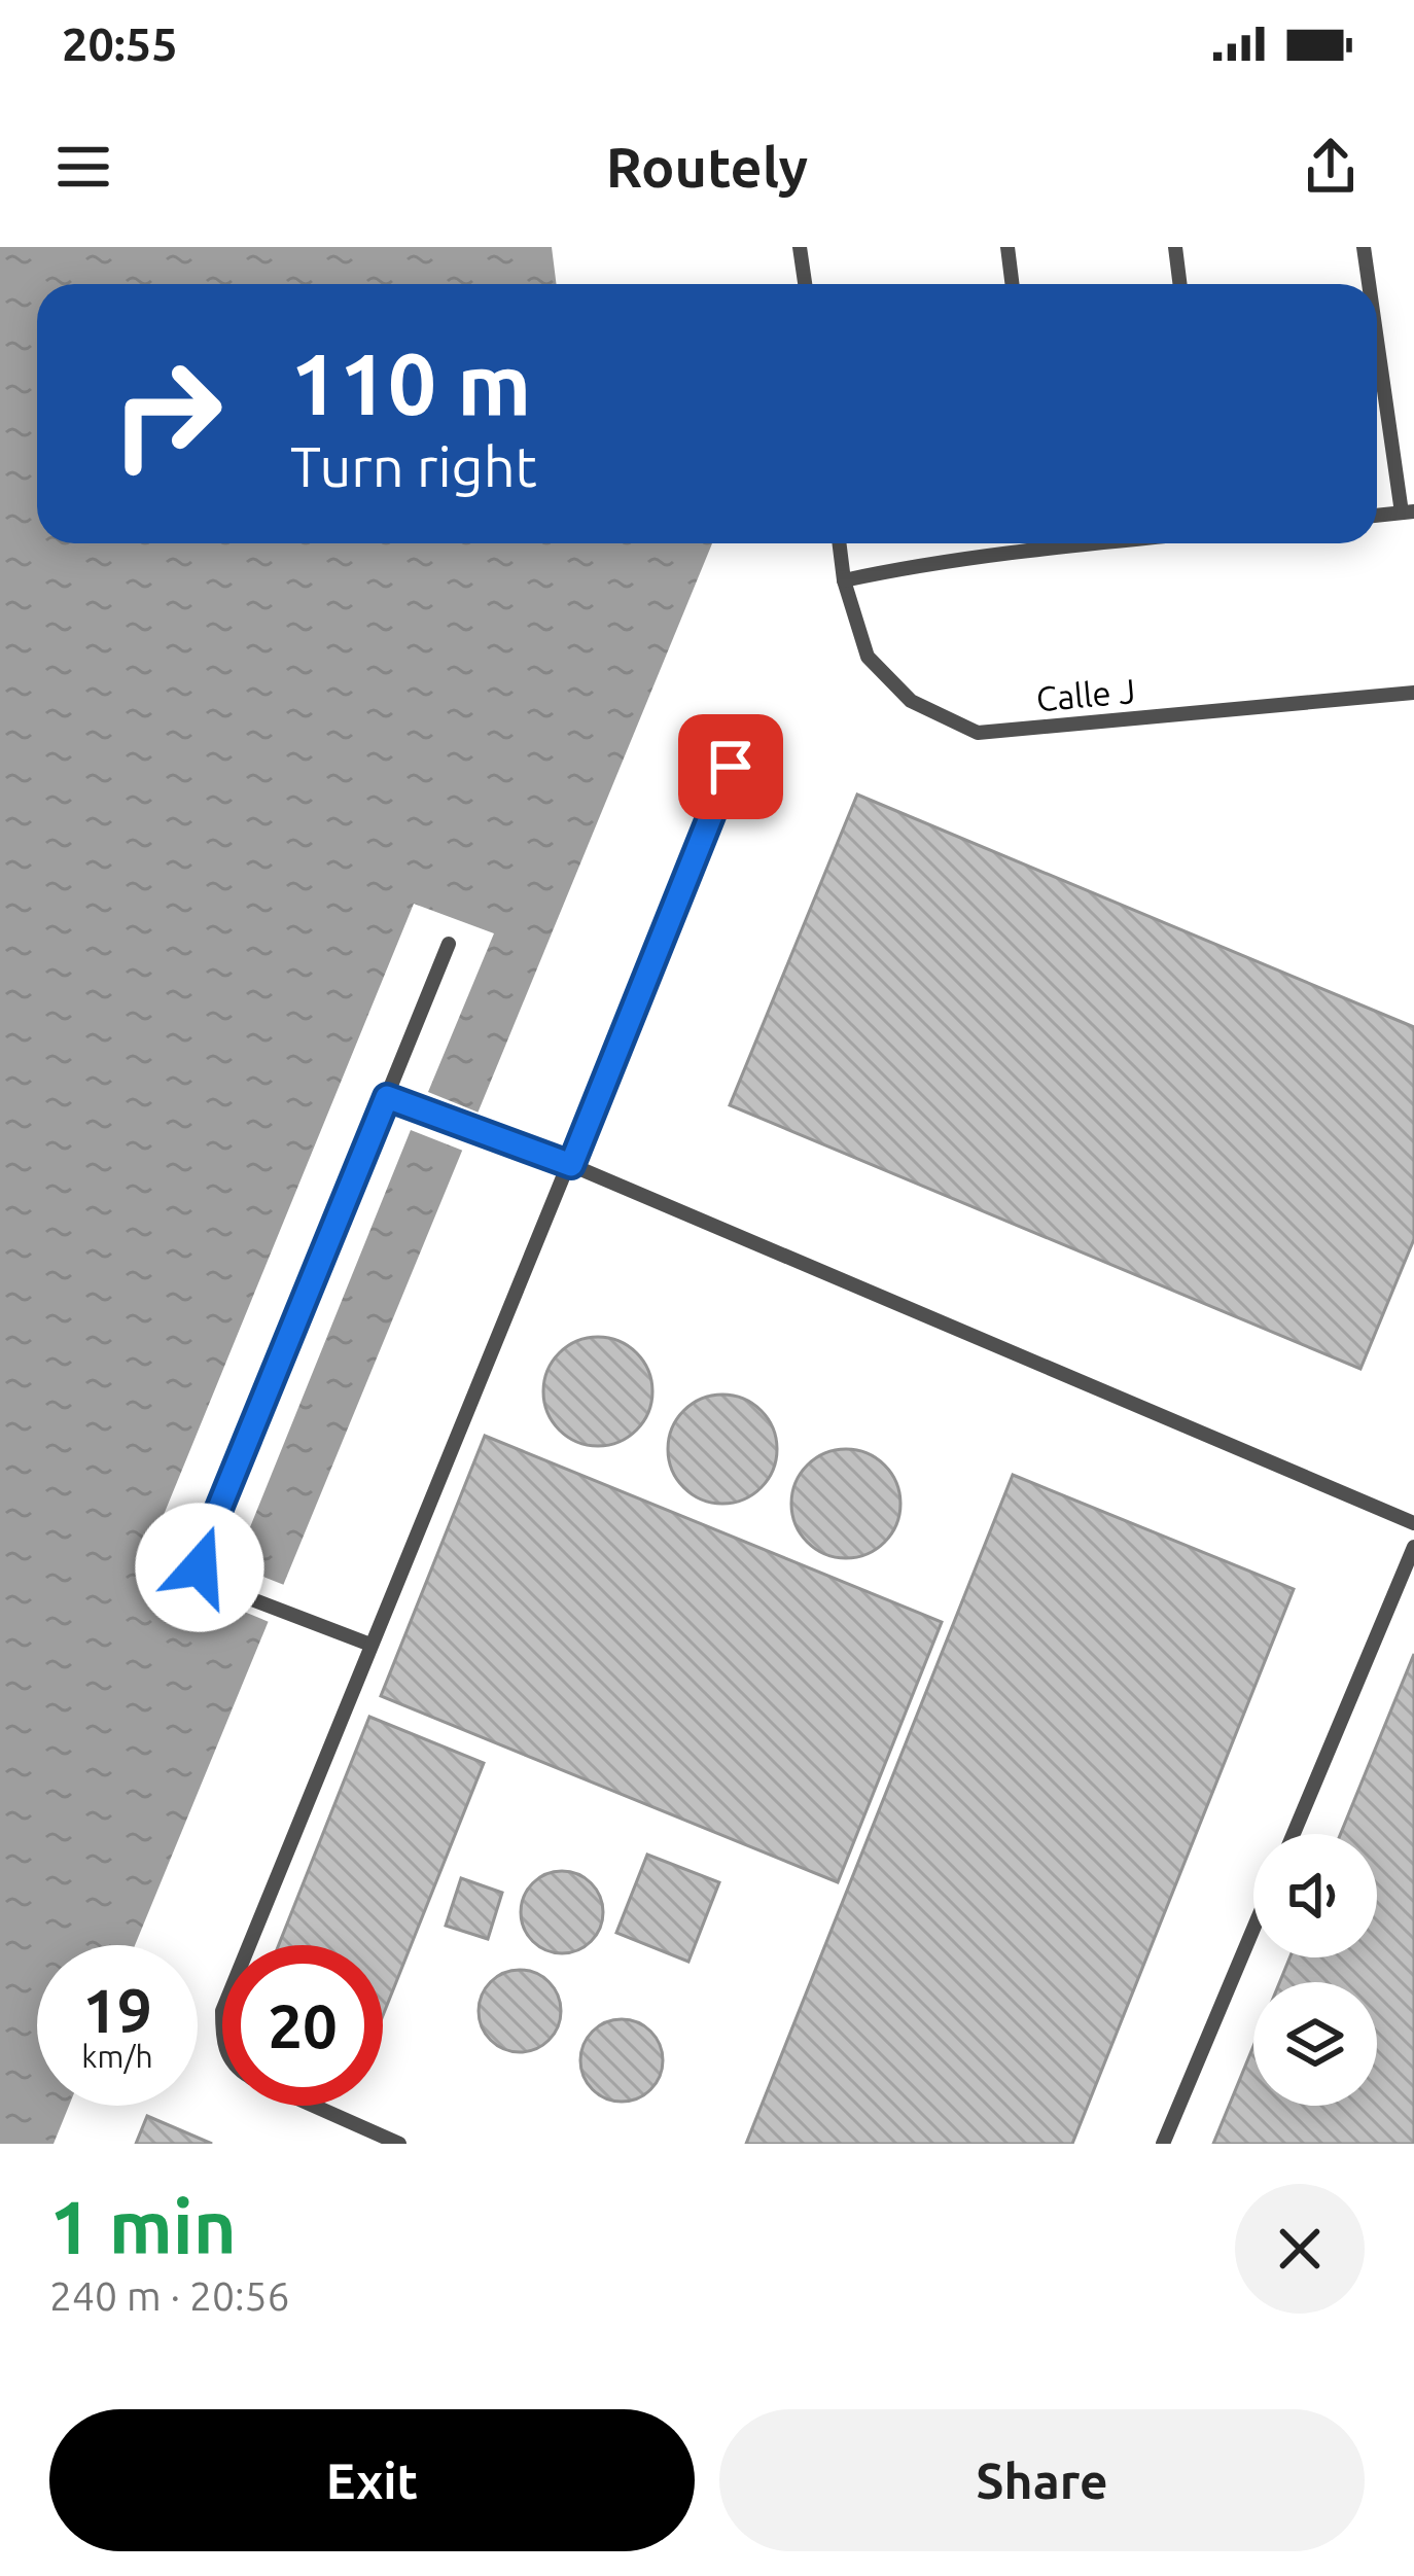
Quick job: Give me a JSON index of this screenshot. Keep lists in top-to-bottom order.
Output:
{
  "streets": {
    "lane": ["Calle J"]
  },
  "page": {
    "status": "20:55",
    "header": "Routely",
    "turn": ["110 m", "Turn right"],
    "speed": "19 km/h",
    "limit": "20",
    "heading": ["1 min", "240 m · 20:56"],
    "buttons": ["Exit", "Share"]
  }
}
